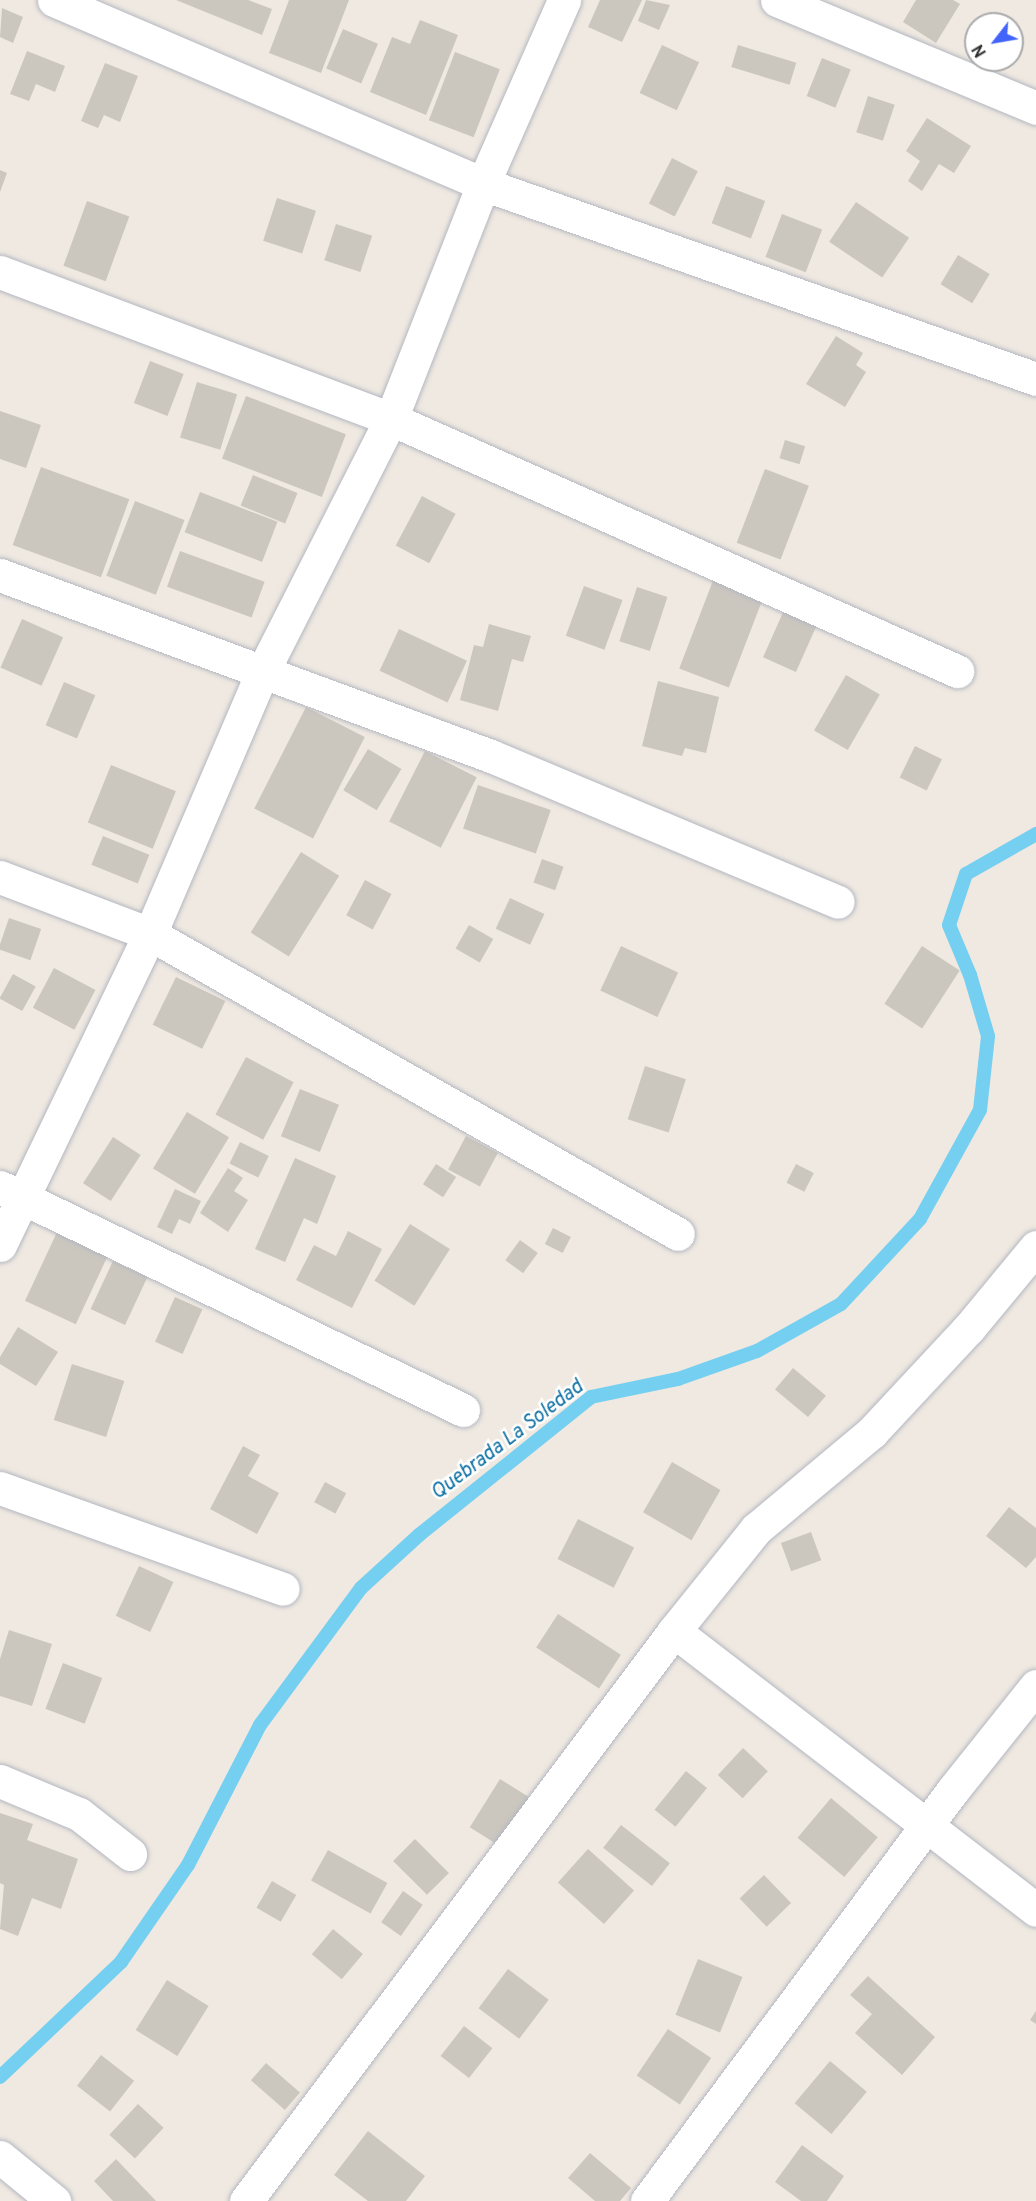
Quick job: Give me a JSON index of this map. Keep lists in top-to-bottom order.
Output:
{
  "water": ["Quebrada La Soledad"],
  "north": "bottom left"
}
